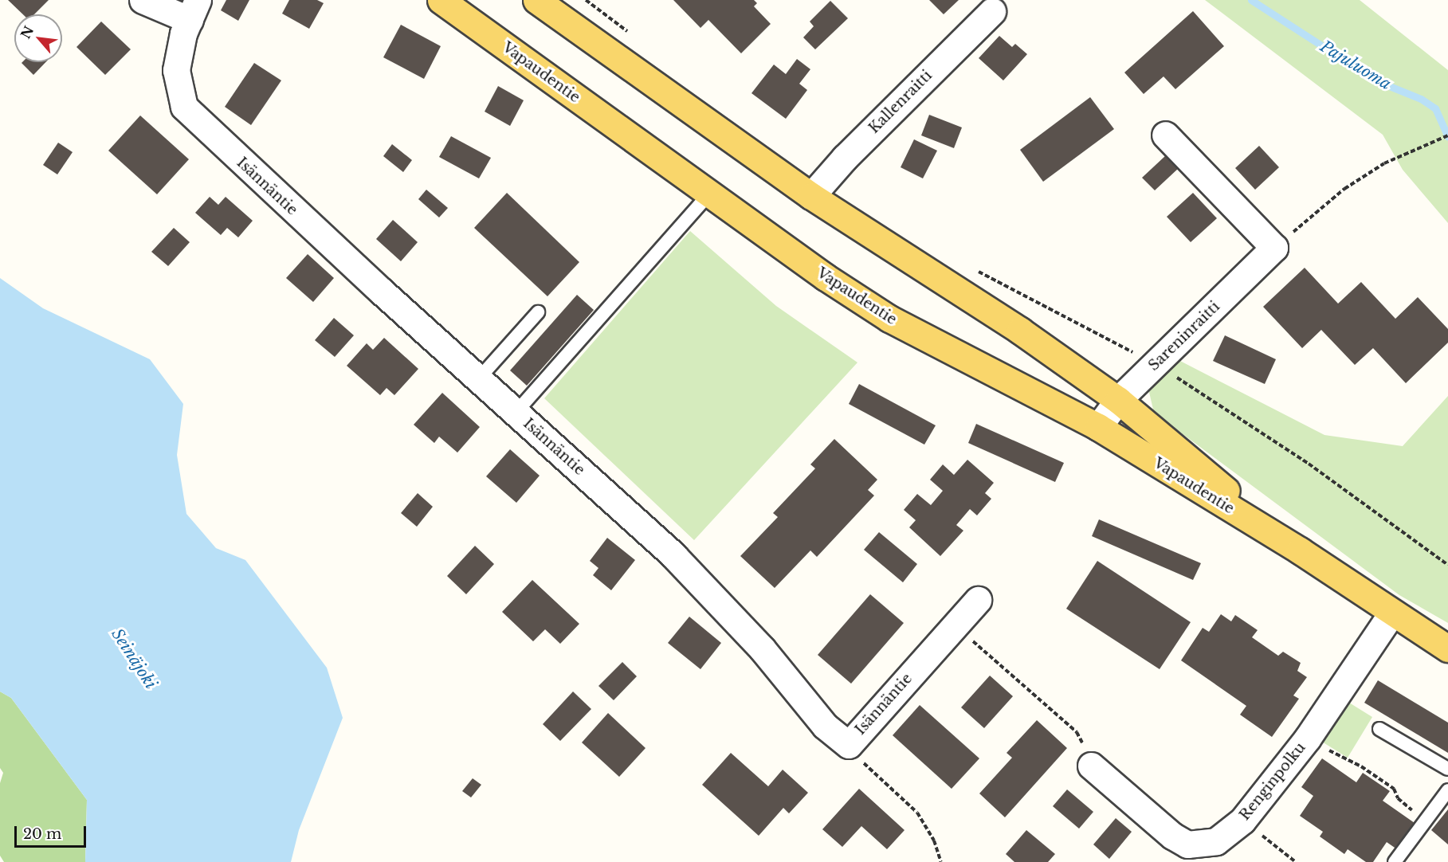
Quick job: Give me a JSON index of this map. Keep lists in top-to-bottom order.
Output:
{
  "streets": {
    "main road": ["Vapaudentie"],
    "street": [
      "Kallenraitti",
      "Isännäntie",
      "Sareninraitti",
      "Renginpolku"
    ]
  },
  "crossings": [
    ["Vapaudentie", "Kallenraitti"],
    ["Vapaudentie", "Sareninraitti"],
    ["Vapaudentie", "Renginpolku"]
  ],
  "water": ["Pajuluoma", "Seinäjoki"],
  "scale_bar": "20 m",
  "north": "top left"
}
